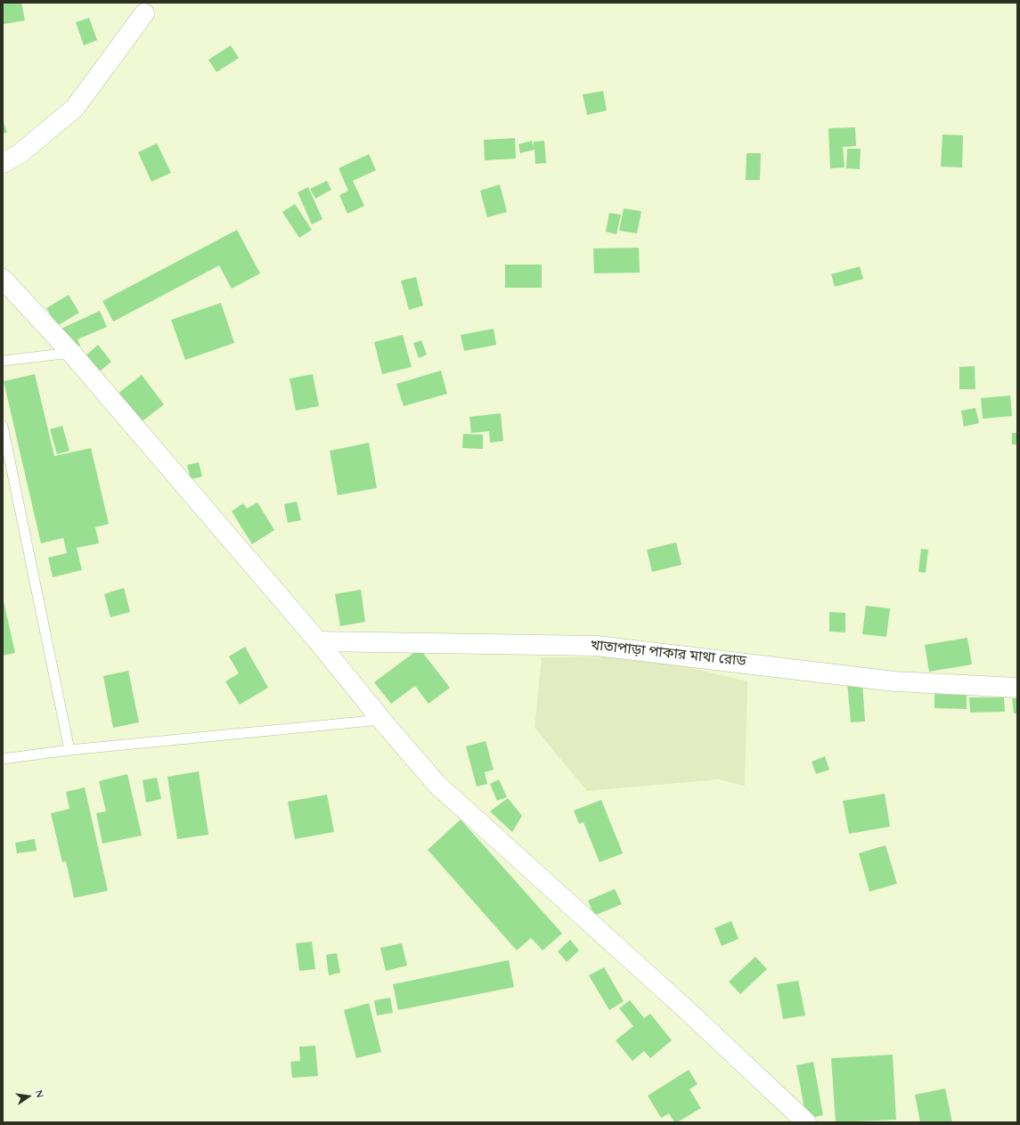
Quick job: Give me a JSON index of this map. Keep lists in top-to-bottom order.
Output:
{
  "streets": {
    "main road": ["খাতাপাড়া পাকার মাথা রোড"]
  },
  "north": "right"
}
